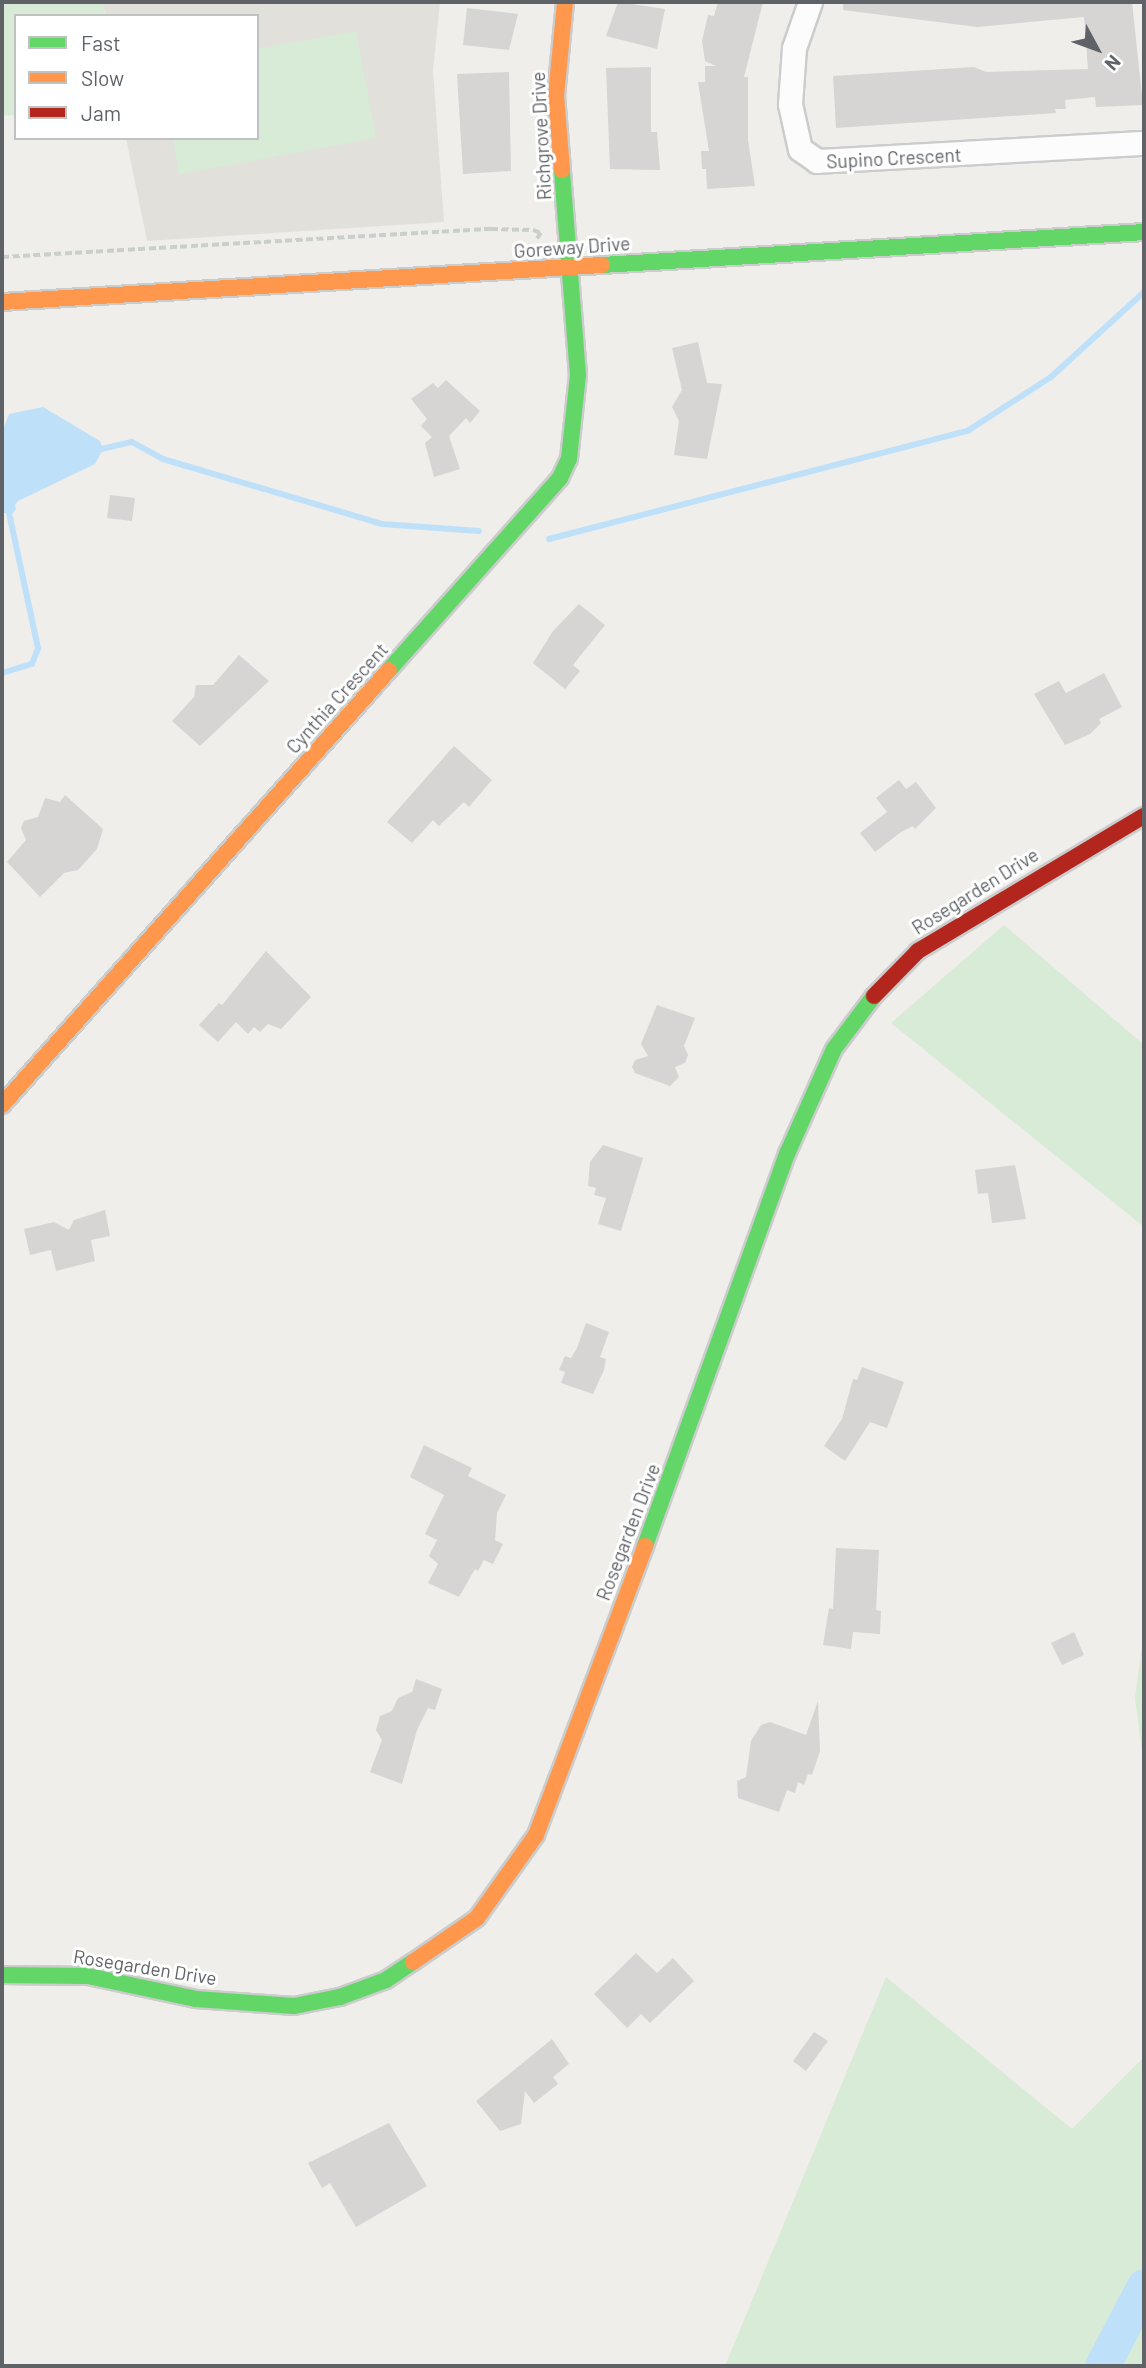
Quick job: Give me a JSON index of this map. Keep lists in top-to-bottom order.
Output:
{
  "streets": {
    "street": [
      "Richgrove Drive",
      "Supino Crescent",
      "Goreway Drive",
      "Cynthia Crescent",
      "Rosegarden Drive"
    ]
  },
  "crossings": [
    ["Richgrove Drive", "Goreway Drive"],
    ["Richgrove Drive", "Cynthia Crescent"],
    ["Goreway Drive", "Cynthia Crescent"]
  ],
  "legend": ["Fast", "Slow", "Jam"],
  "north": "bottom right"
}
